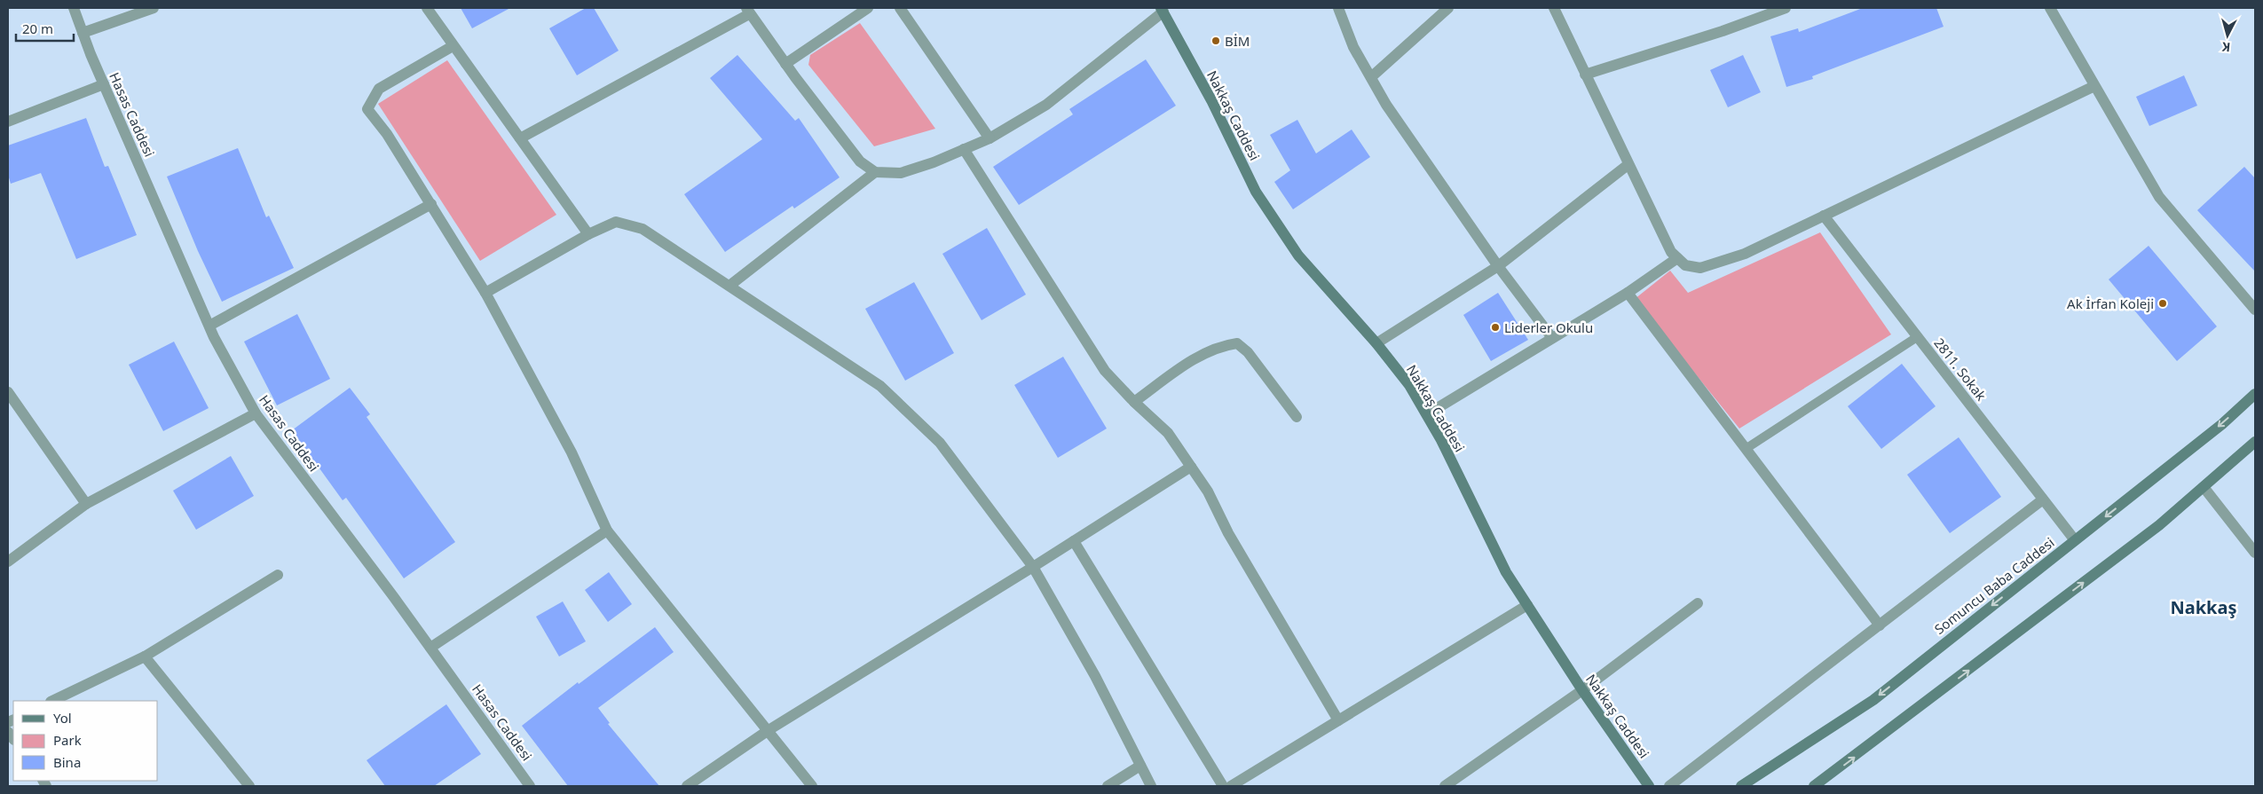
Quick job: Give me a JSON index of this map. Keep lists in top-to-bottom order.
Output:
{
  "streets": {
    "main road": ["Nakkaş Caddesi", "Somuncu Baba Caddesi"],
    "street": ["Hasas Caddesi", "2811. Sokak"]
  },
  "crossings": [
    ["2811. Sokak", "Somuncu Baba Caddesi"]
  ],
  "districts": ["Nakkaş"],
  "places": ["BİM", "Ak İrfan Koleji", "Liderler Okulu"],
  "legend": ["Yol", "Park", "Bina"],
  "scale_bar": "20 m",
  "north": "bottom"
}
